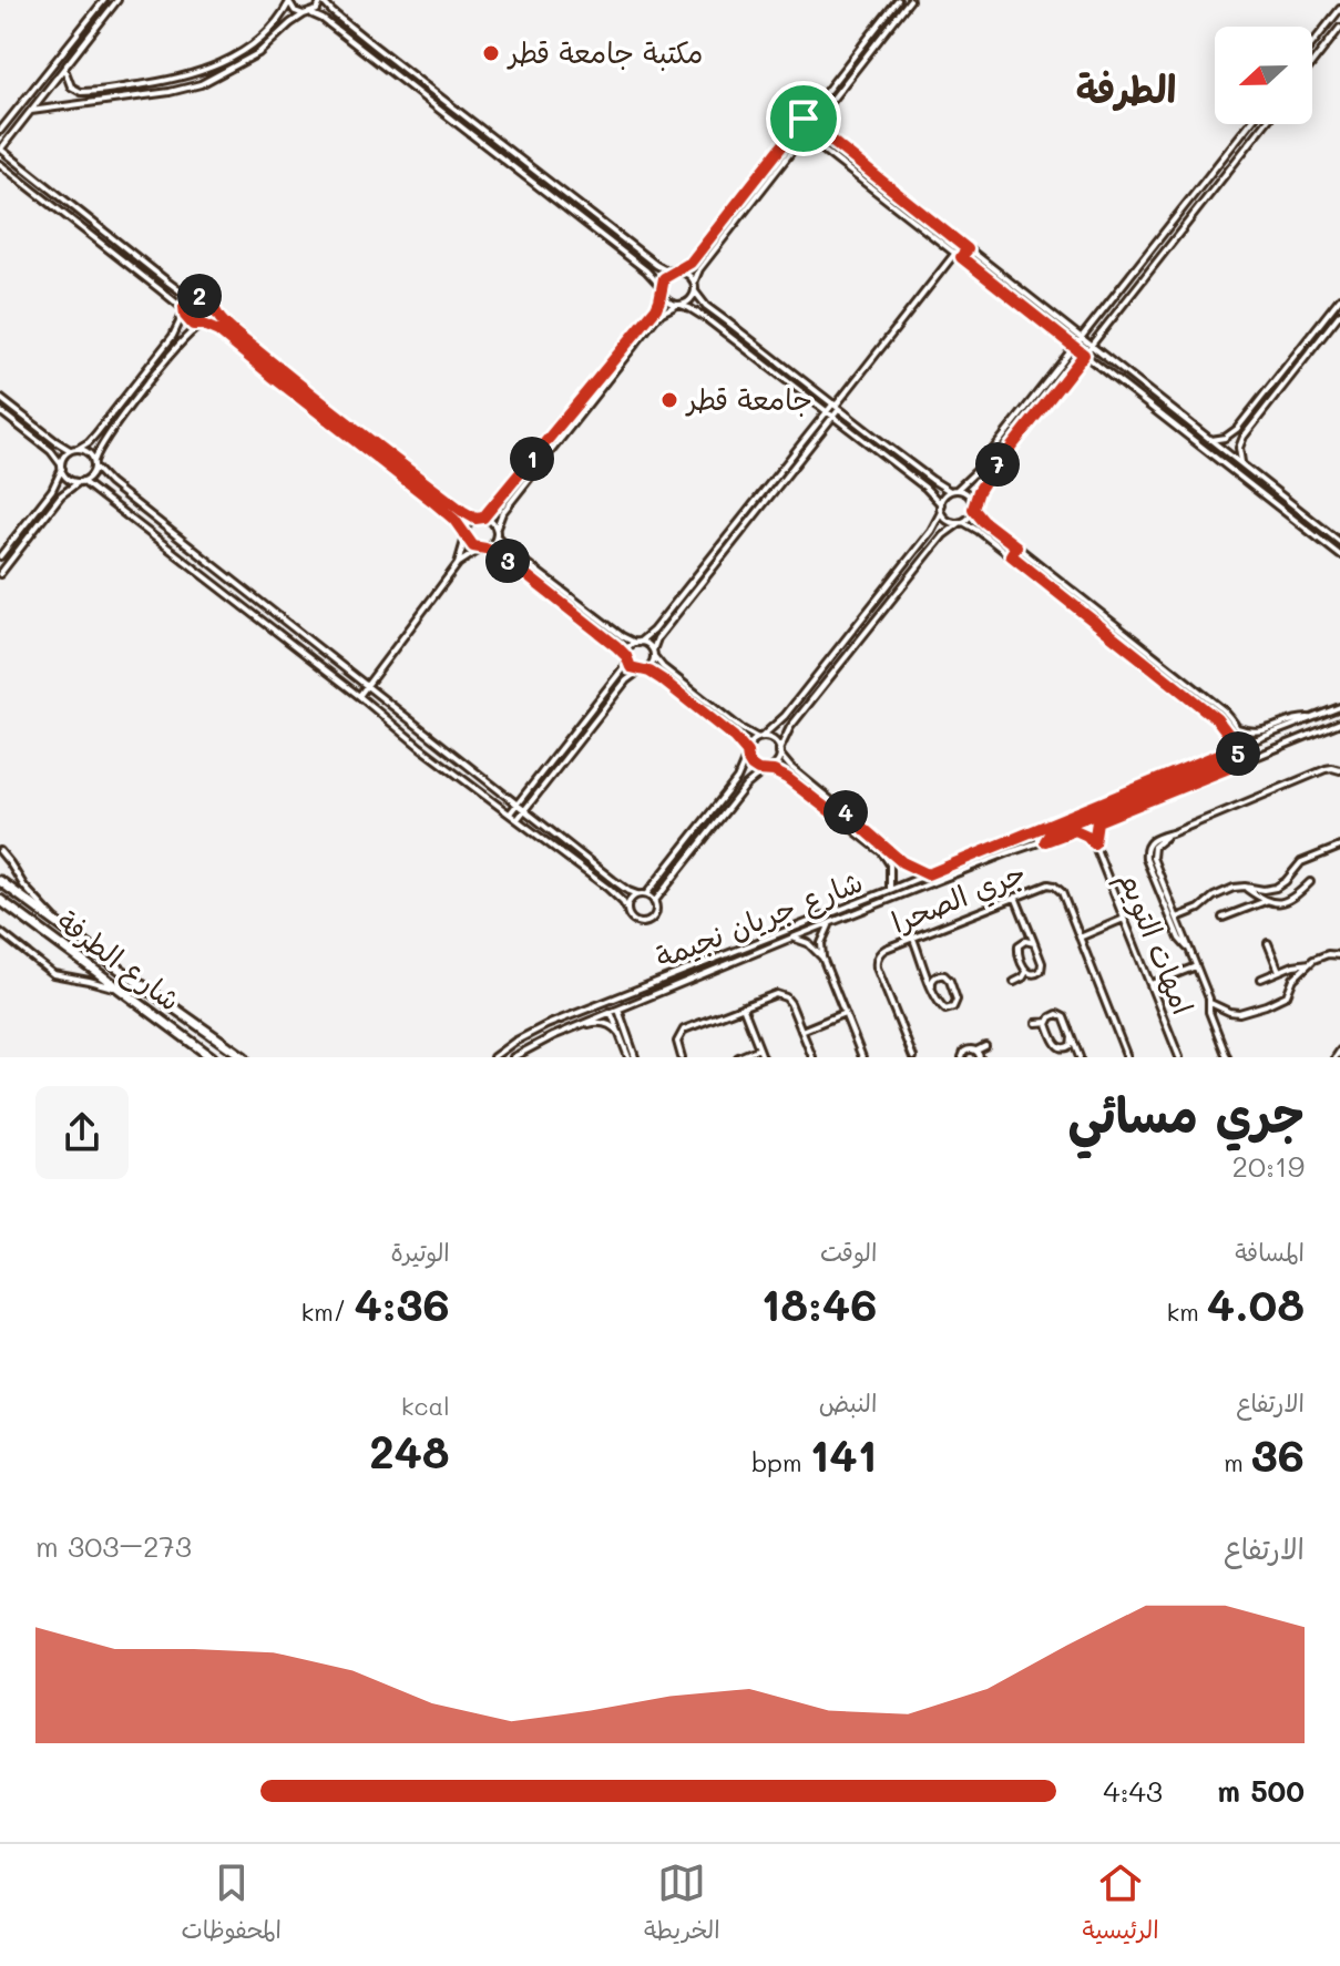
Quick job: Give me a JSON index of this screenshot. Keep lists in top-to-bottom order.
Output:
{
  "streets": {
    "main road": ["شارع الطرفة"],
    "street": ["جري الصحرا", "شارع جريان نجيمة", "امهات التويم"]
  },
  "crossings": [
    ["شارع جريان نجيمة", "امهات التويم"]
  ],
  "districts": ["الطرفة"],
  "places": ["مكتبة جامعة قطر", "جامعة قطر"],
  "north": "left",
  "page": {
    "pins": [
      "2",
      "1",
      "7",
      "3",
      "5",
      "4"
    ],
    "heading": ["جري مسائي", "20:19"],
    "stats": [
      ["المسافة", "4.08 km"],
      ["الوقت", "18:46"],
      ["الوتيرة", "4:36 /km"],
      ["الارتفاع", "36 m"],
      ["النبض", "141 bpm"],
      ["kcal", "248"]
    ],
    "chart": ["الارتفاع", "273–303 m"],
    "list": [
      {
        "name": "500 m",
        "note": "4:43"
      }
    ],
    "tabs": ["الرئيسية", "الخريطة", "المحفوظات"]
  }
}
